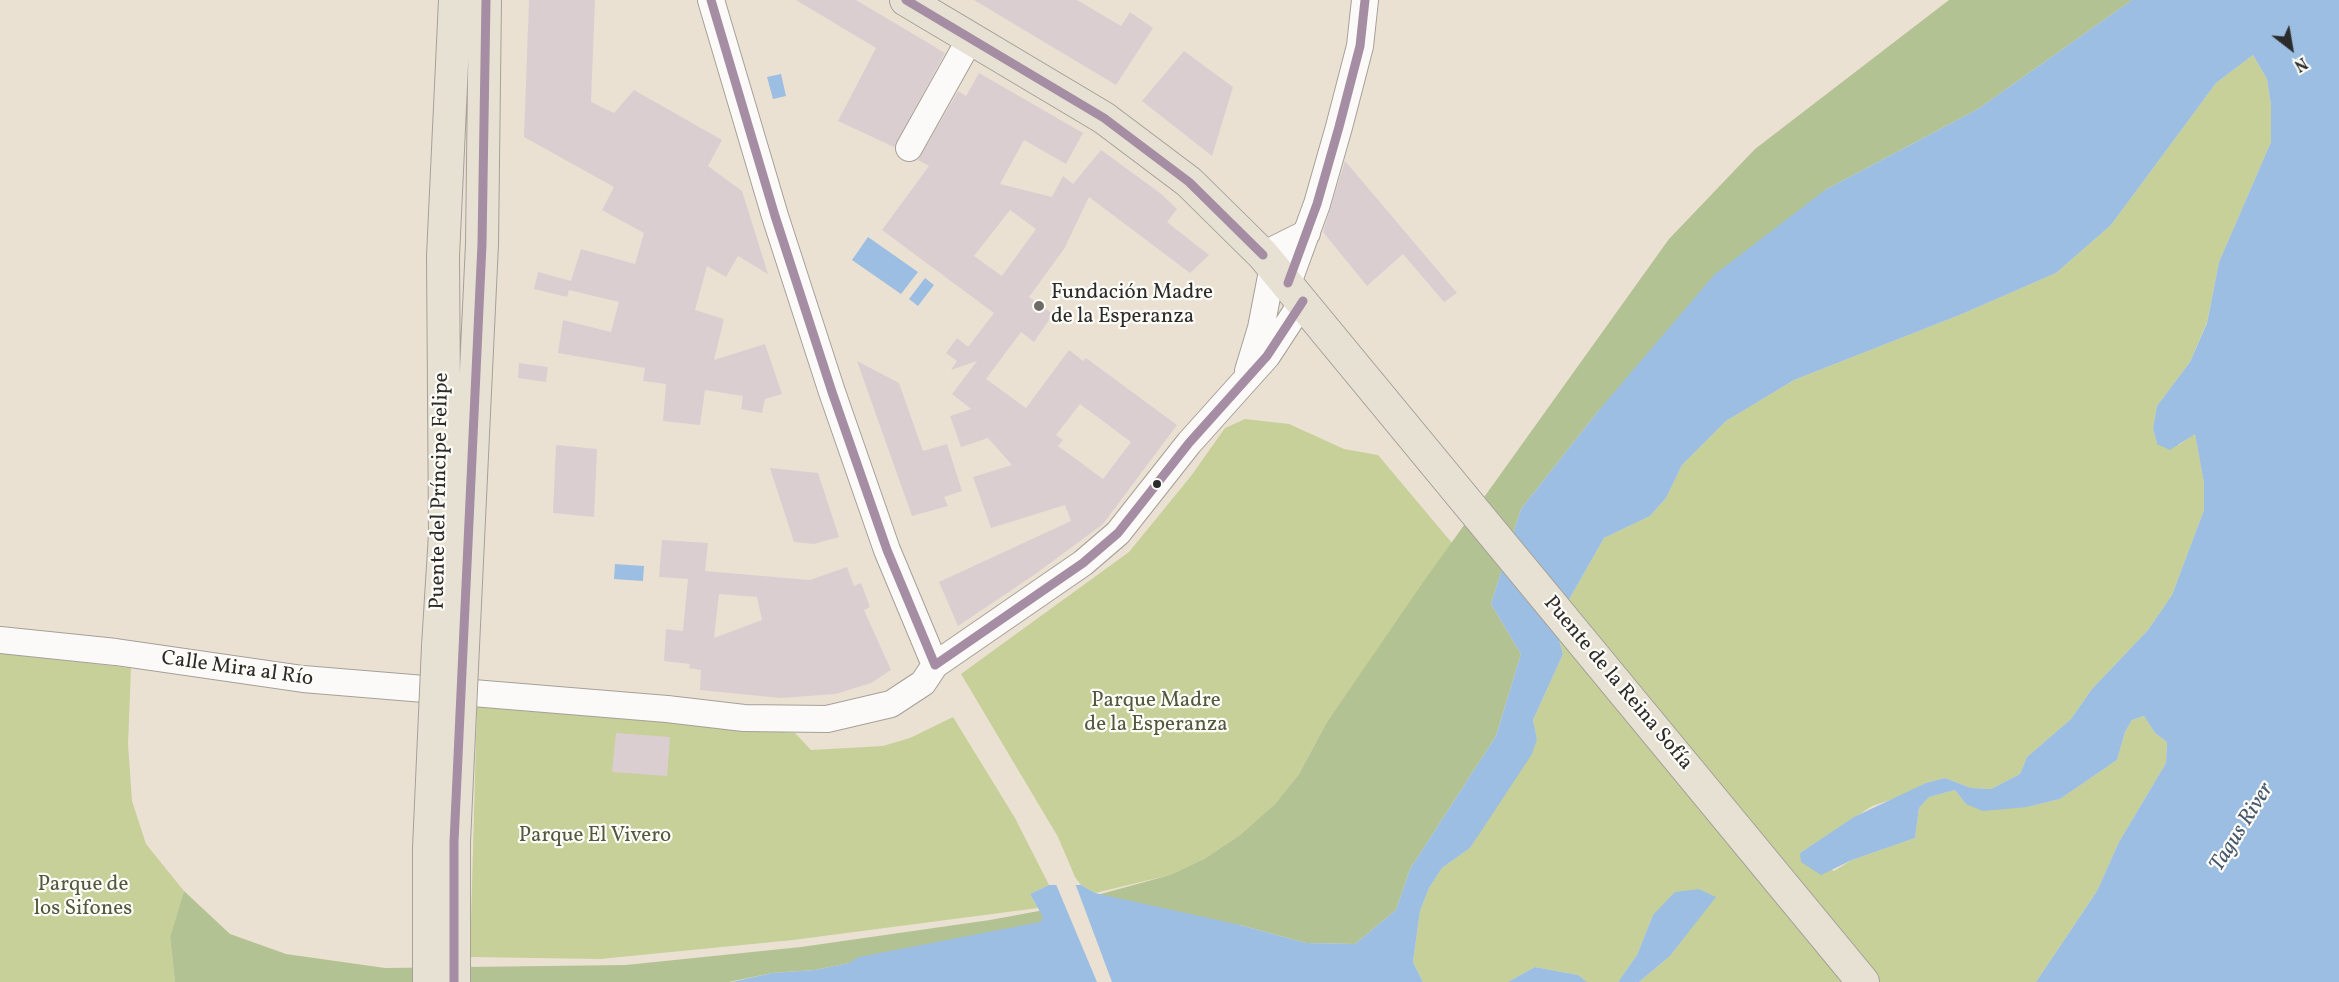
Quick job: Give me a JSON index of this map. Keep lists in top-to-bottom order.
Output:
{
  "streets": {
    "main road": ["Puente del Príncipe Felipe", "Puente de la Reina Sofía"],
    "street": ["Calle Mira al Río"]
  },
  "crossings": [
    ["Calle Mira al Río", "Puente de la Reina Sofía"]
  ],
  "water": ["Tagus River"],
  "parks": ["Parque Madre de la Esperanza", "Parque El Vivero", "Parque de los Sifones"],
  "places": ["Fundación Madre de la Esperanza"],
  "north": "bottom right"
}
